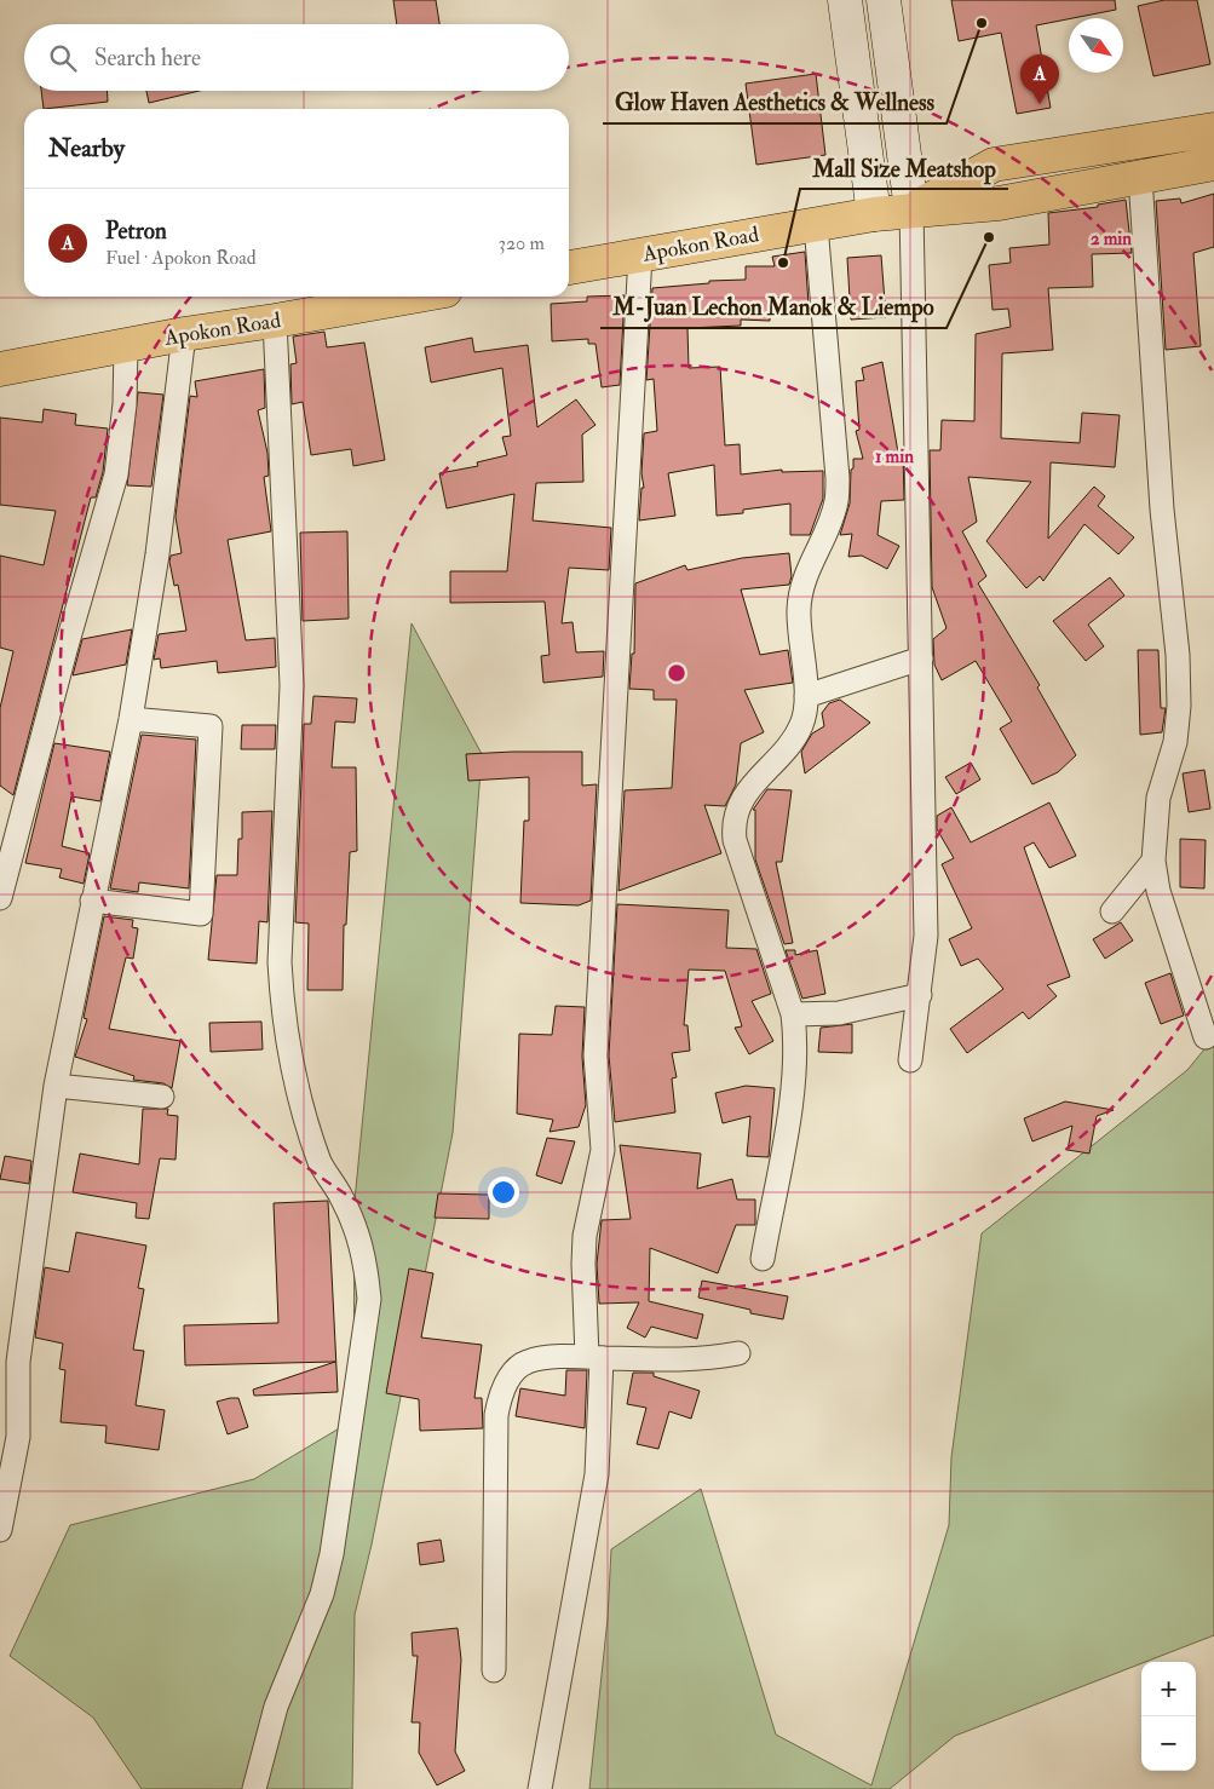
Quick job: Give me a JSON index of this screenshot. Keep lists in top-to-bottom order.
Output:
{
  "streets": {
    "highway": ["Apokon Road"]
  },
  "places": ["Glow Haven Aesthetics & Wellness", "M-Juan Lechon Manok & Liempo", "Mall Size Meatshop"],
  "north": "bottom right",
  "page": {
    "search": "Search here",
    "pins": "A",
    "heading": "Nearby",
    "list": [
      {
        "mark": "A",
        "name": "Petron",
        "note": "Fuel · Apokon Road",
        "value": "320 m"
      }
    ],
    "map_buttons": ["+", "−"]
  },
  "rings": ["2 min", "1 min"]
}
